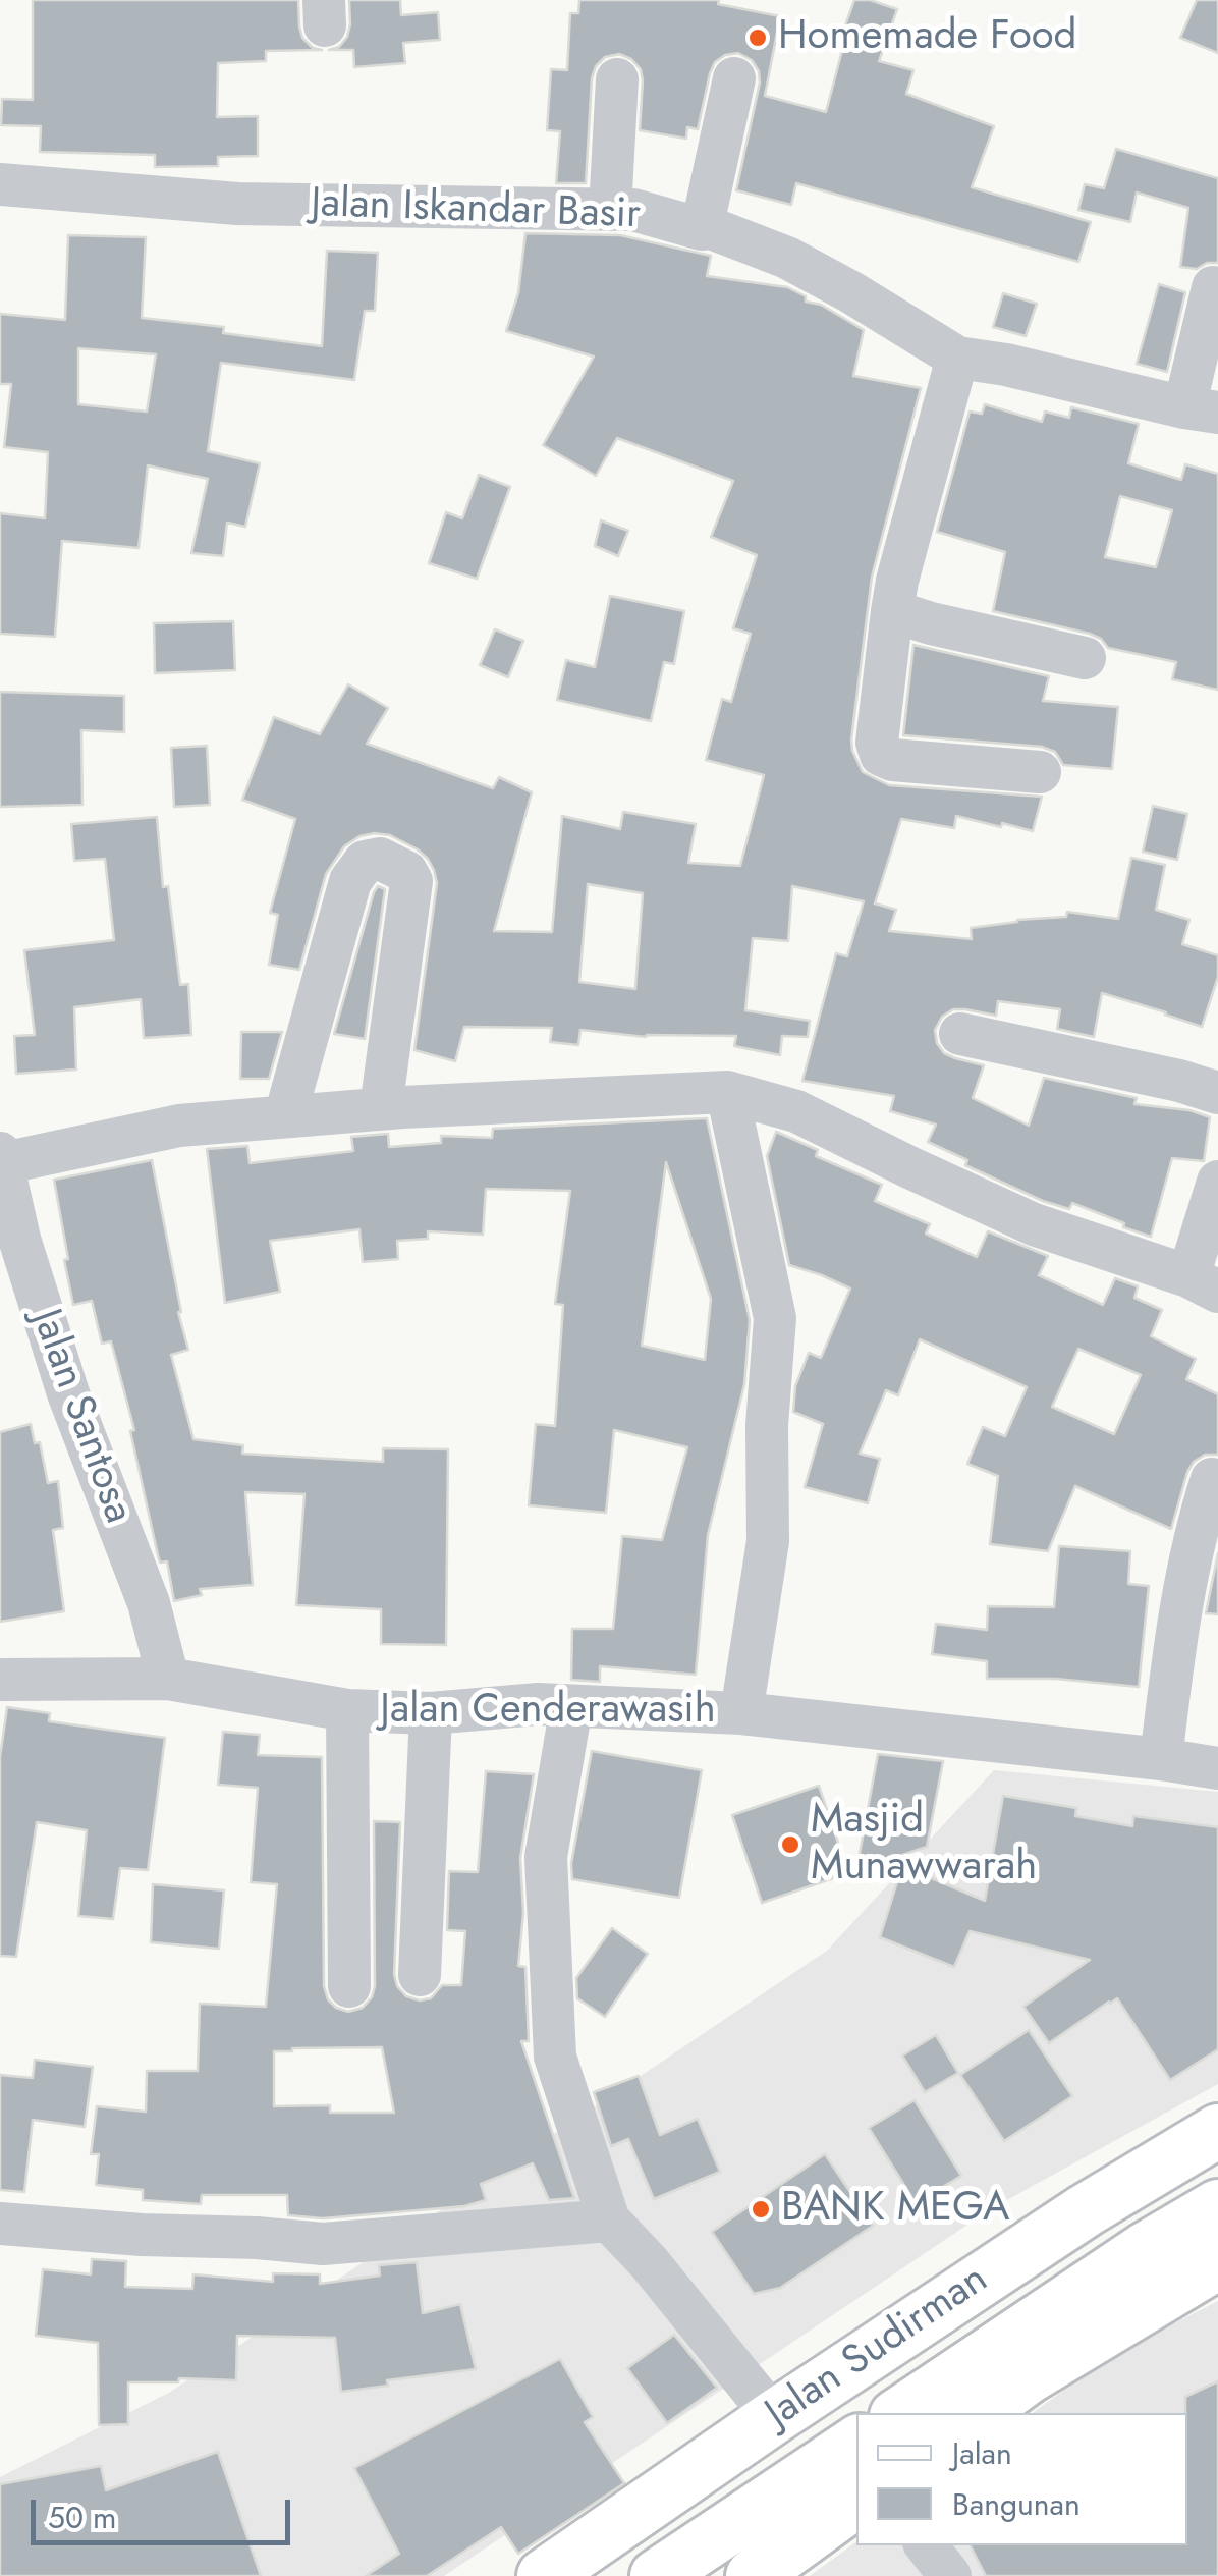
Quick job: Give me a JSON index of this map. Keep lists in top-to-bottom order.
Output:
{
  "streets": {
    "main road": ["Jalan Sudirman"],
    "street": ["Jalan Iskandar Basir", "Jalan Santosa", "Jalan Cenderawasih"]
  },
  "crossings": [
    ["Jalan Santosa", "Jalan Cenderawasih"]
  ],
  "places": ["Homemade Food", "Masjid Munawwarah", "BANK MEGA"],
  "legend": ["Jalan", "Bangunan"],
  "scale_bar": "50 m"
}
